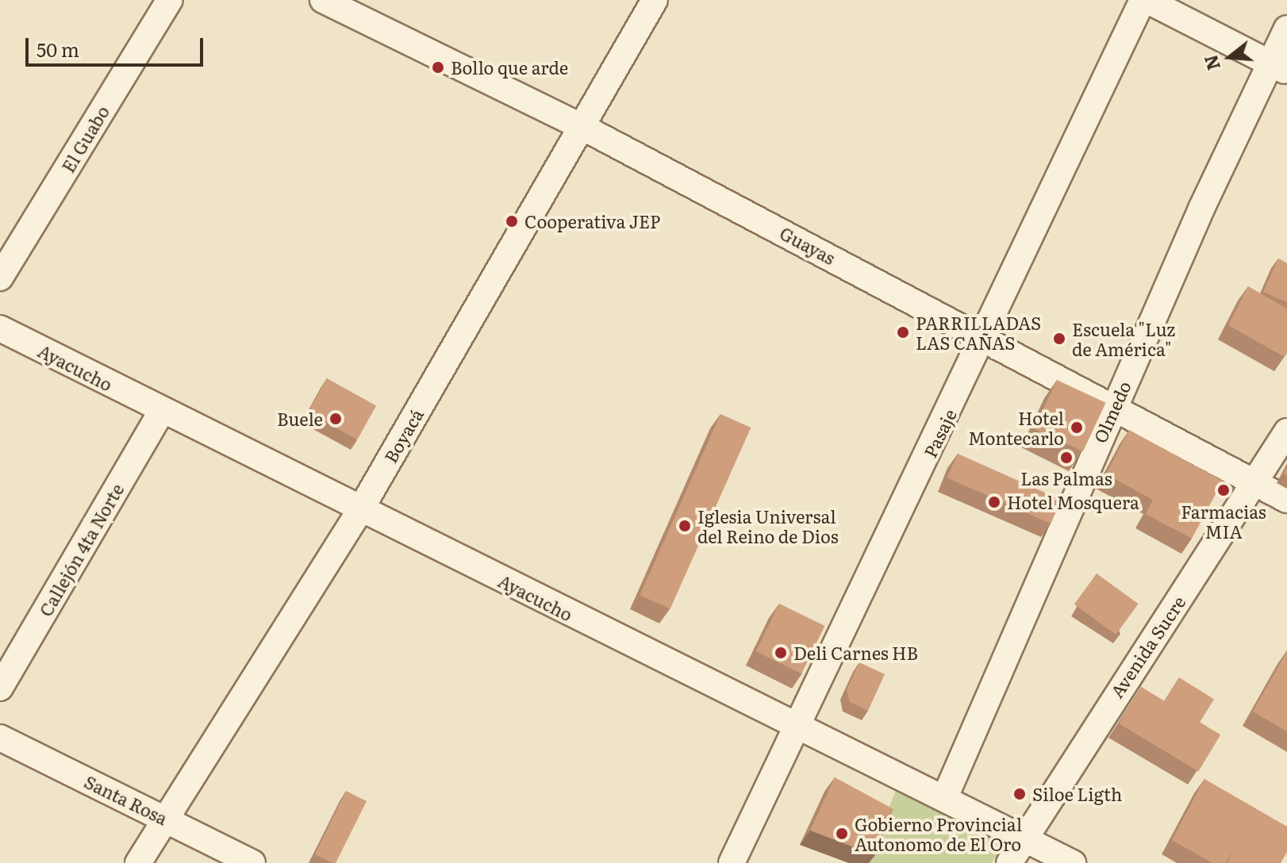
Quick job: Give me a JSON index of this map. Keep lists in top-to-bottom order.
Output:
{
  "streets": {
    "street": [
      "El Guabo",
      "Guayas",
      "Ayacucho",
      "Olmedo",
      "Pasaje",
      "Boyacá",
      "Callejón 4ta Norte",
      "Avenida Sucre",
      "Santa Rosa"
    ]
  },
  "crossings": [
    ["Guayas", "Olmedo"],
    ["Guayas", "Pasaje"],
    ["Guayas", "Boyacá"],
    ["Guayas", "Avenida Sucre"],
    ["Ayacucho", "Olmedo"],
    ["Ayacucho", "Pasaje"],
    ["Ayacucho", "Boyacá"],
    ["Ayacucho", "Callejón 4ta Norte"],
    ["Ayacucho", "Avenida Sucre"],
    ["Boyacá", "Santa Rosa"]
  ],
  "places": [
    "Bollo que arde",
    "Cooperativa JEP",
    "PARRILLADAS LAS CAÑAS",
    "Escuela \"Luz de América\"",
    "Buele",
    "Hotel Montecarlo",
    "Las Palmas",
    "Farmacias MIA",
    "Hotel Mosquera",
    "Iglesia Universal del Reino de Dios",
    "Deli Carnes HB",
    "Siloe Ligth",
    "Gobierno Provincial Autonomo de El Oro"
  ],
  "scale_bar": "50 m",
  "north": "left"
}
